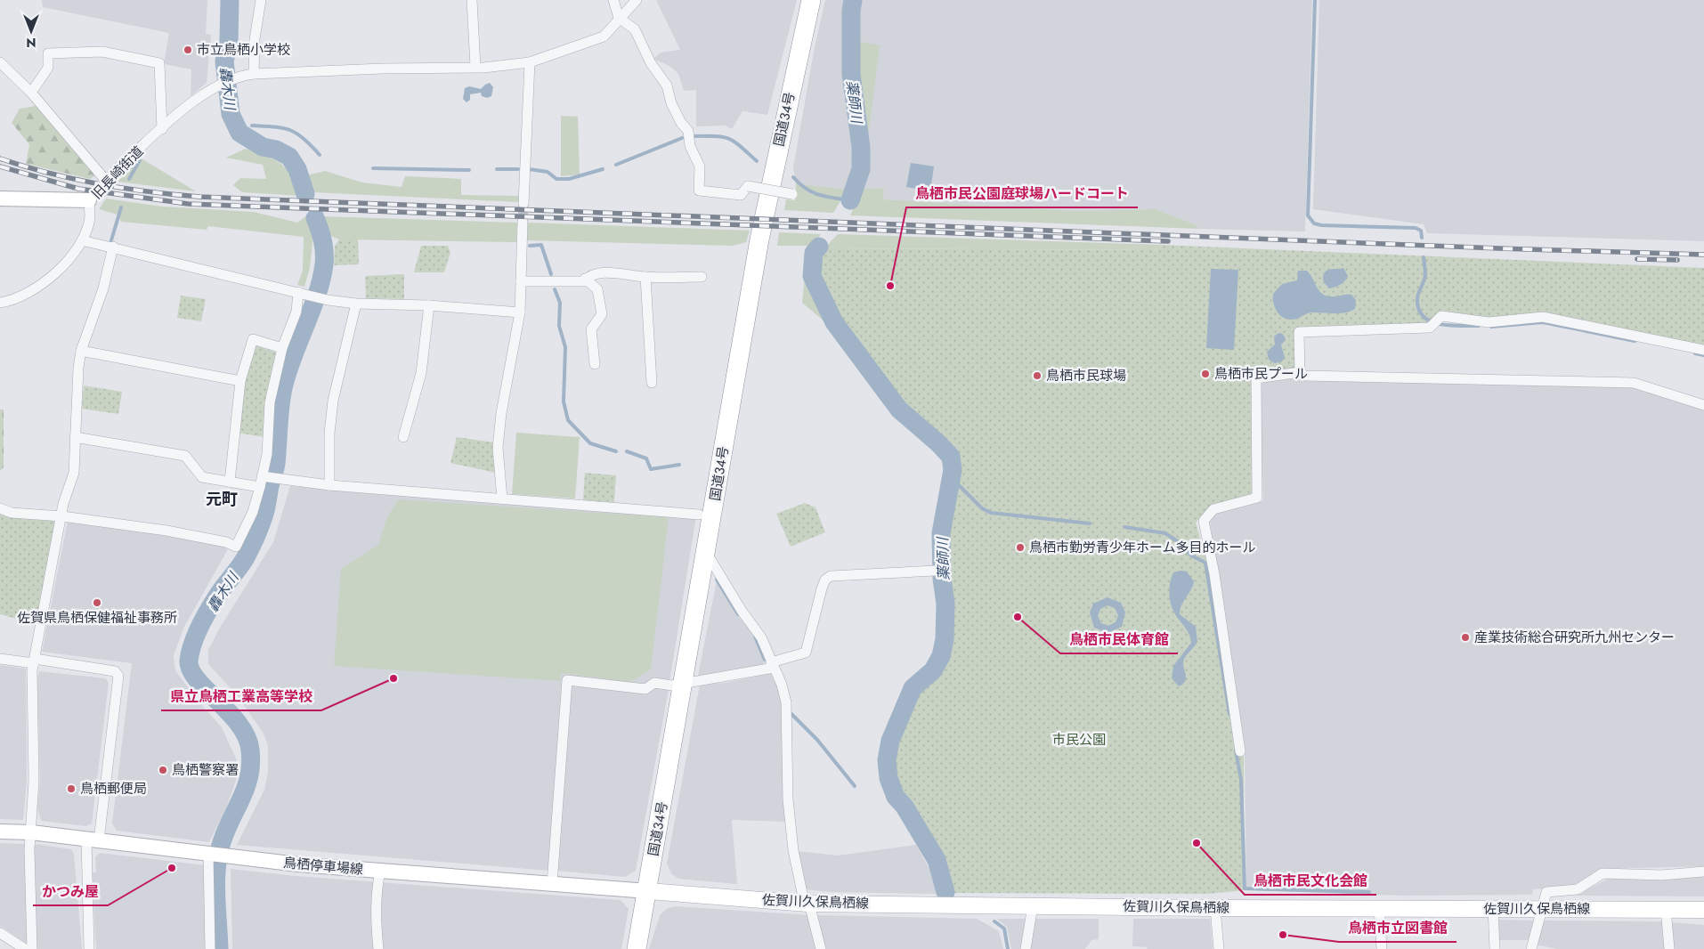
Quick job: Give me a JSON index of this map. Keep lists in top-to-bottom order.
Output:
{
  "streets": {
    "highway": ["国道34号"],
    "main road": ["鳥栖停車場線", "佐賀川久保鳥栖線"],
    "street": ["旧長崎街道"]
  },
  "crossings": [
    ["国道34号", "鳥栖停車場線"],
    ["国道34号", "佐賀川久保鳥栖線"],
    ["鳥栖停車場線", "佐賀川久保鳥栖線"]
  ],
  "districts": ["元町"],
  "water": ["轟木川", "薬師川"],
  "parks": ["市民公園"],
  "places": [
    "市立鳥栖小学校",
    "鳥栖市民公園庭球場ハードコート",
    "鳥栖市民プール",
    "鳥栖市民球場",
    "鳥栖市勤労青少年ホーム多目的ホール",
    "佐賀県鳥栖保健福祉事務所",
    "鳥栖市民体育館",
    "産業技術総合研究所九州センター",
    "県立鳥栖工業高等学校",
    "鳥栖警察署",
    "鳥栖郵便局",
    "鳥栖市民文化会館",
    "かつみ屋",
    "鳥栖市立図書館"
  ],
  "north": "bottom"
}
